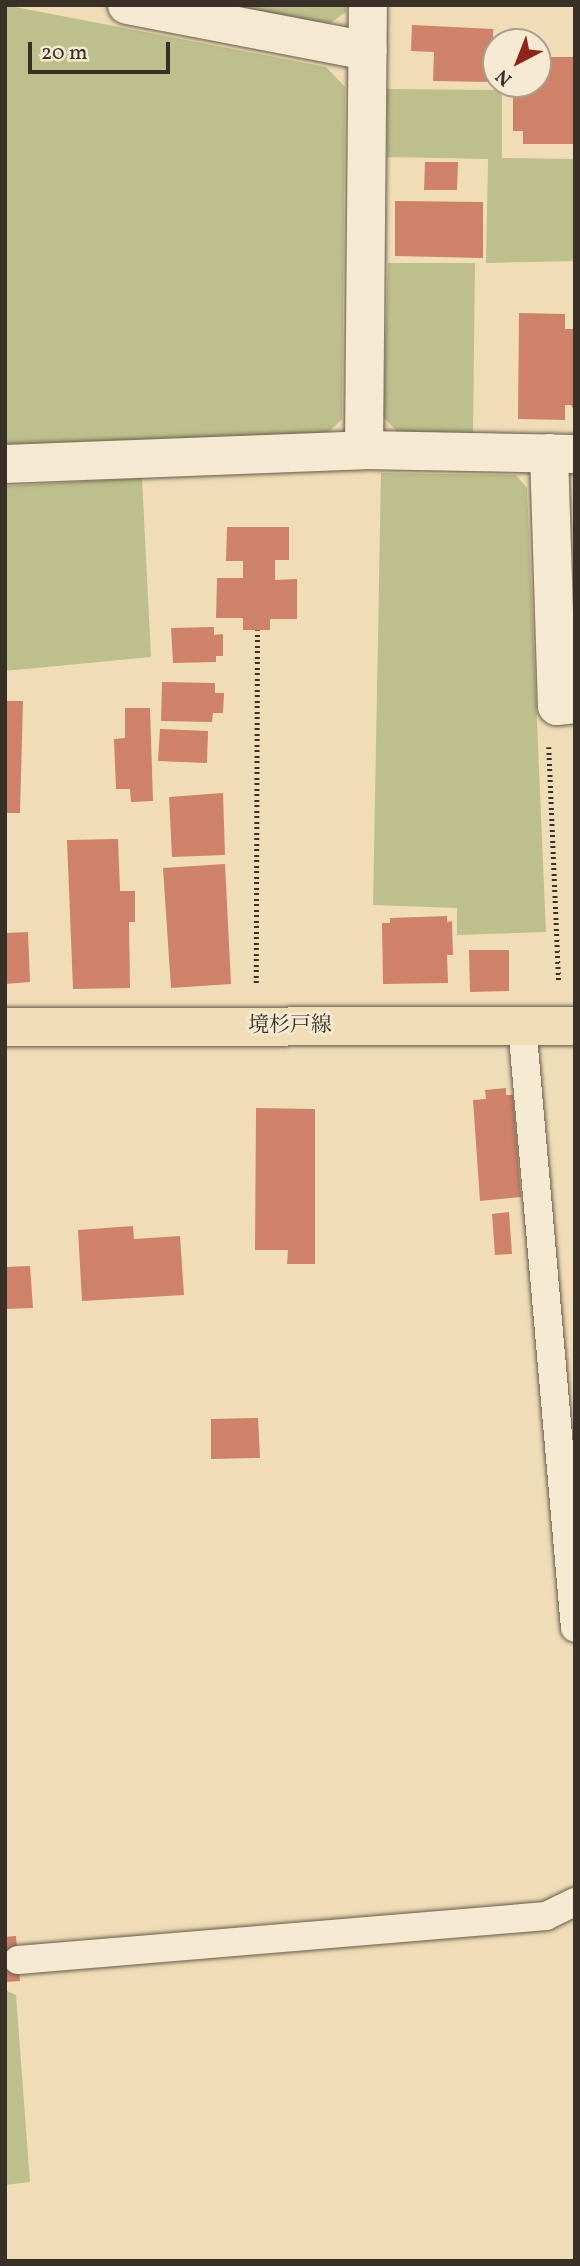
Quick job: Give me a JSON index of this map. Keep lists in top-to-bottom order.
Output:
{
  "streets": {
    "main road": ["境杉戸線"]
  },
  "scale_bar": "20 m",
  "north": "bottom left"
}
